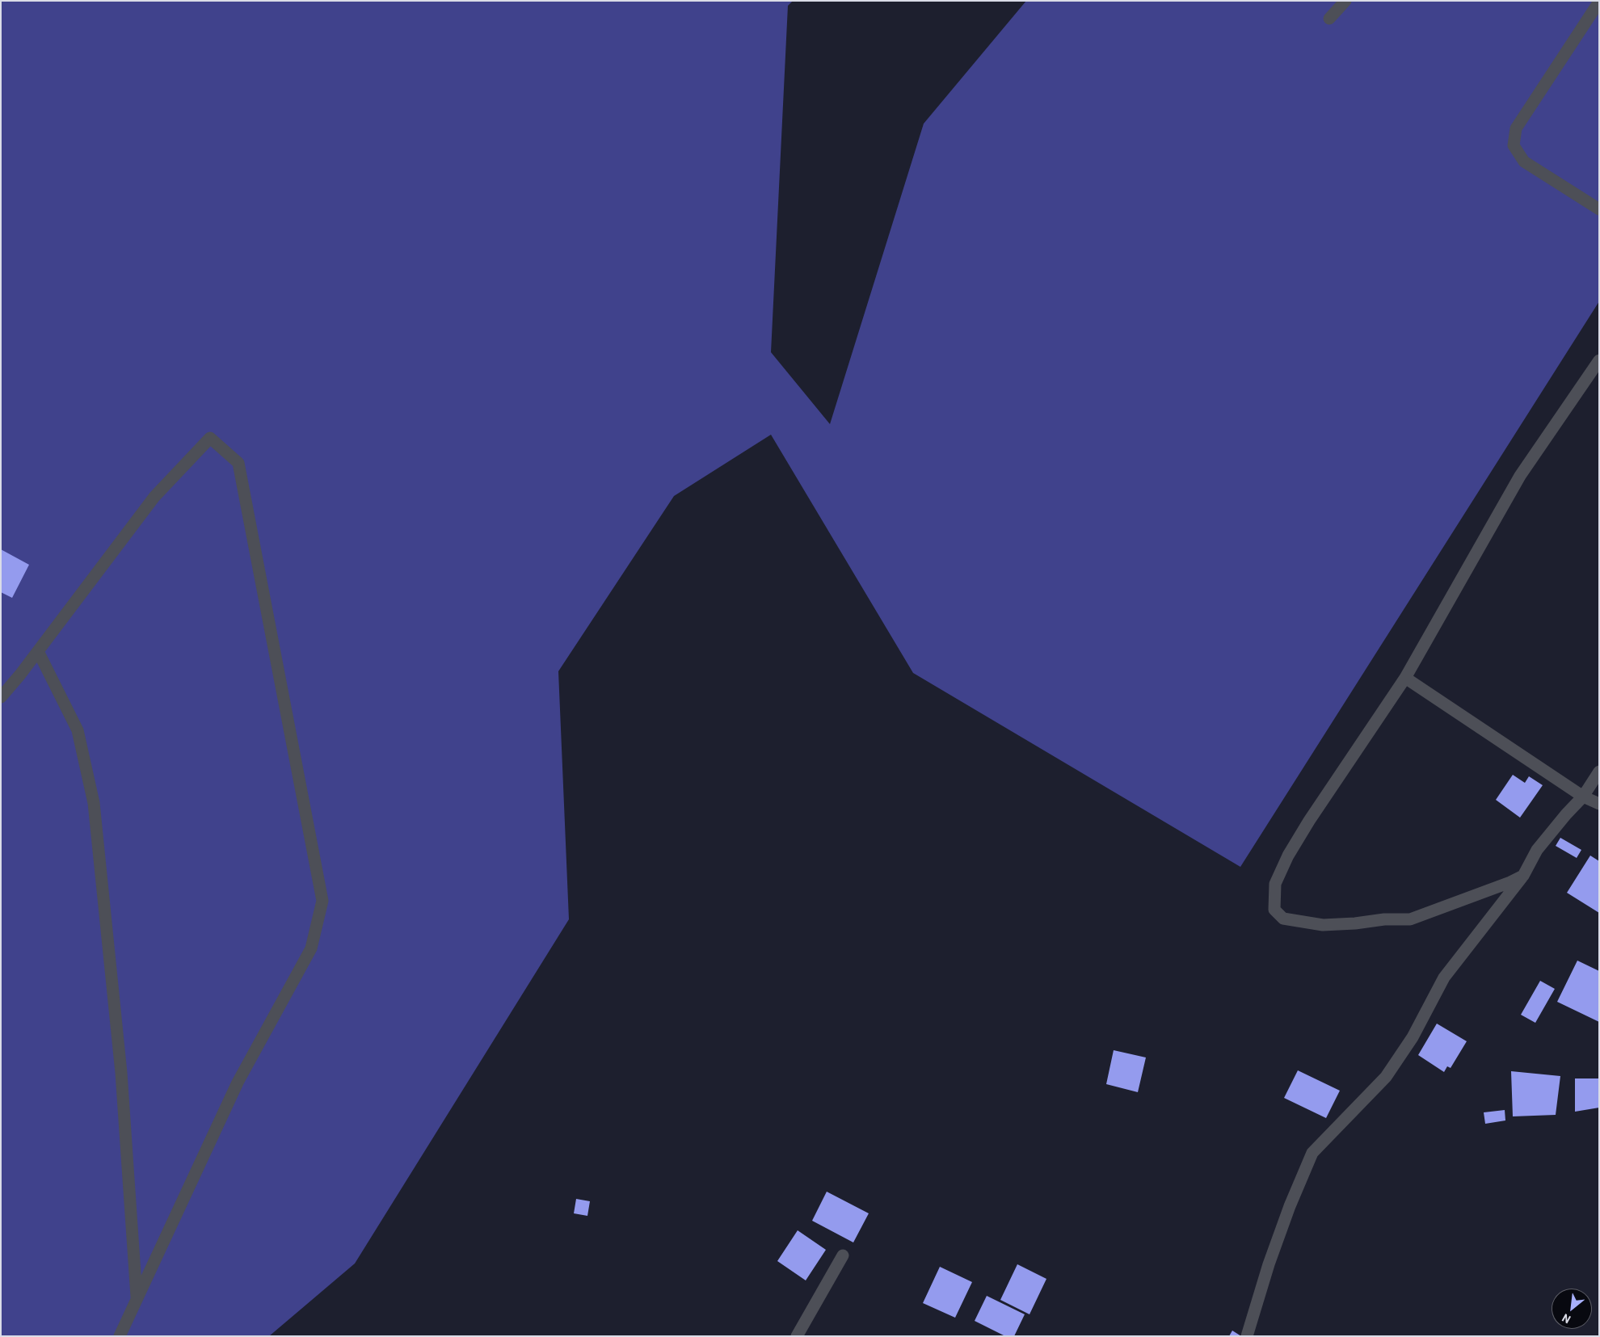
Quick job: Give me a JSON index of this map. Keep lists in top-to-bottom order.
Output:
{
  "north": "bottom left"
}
